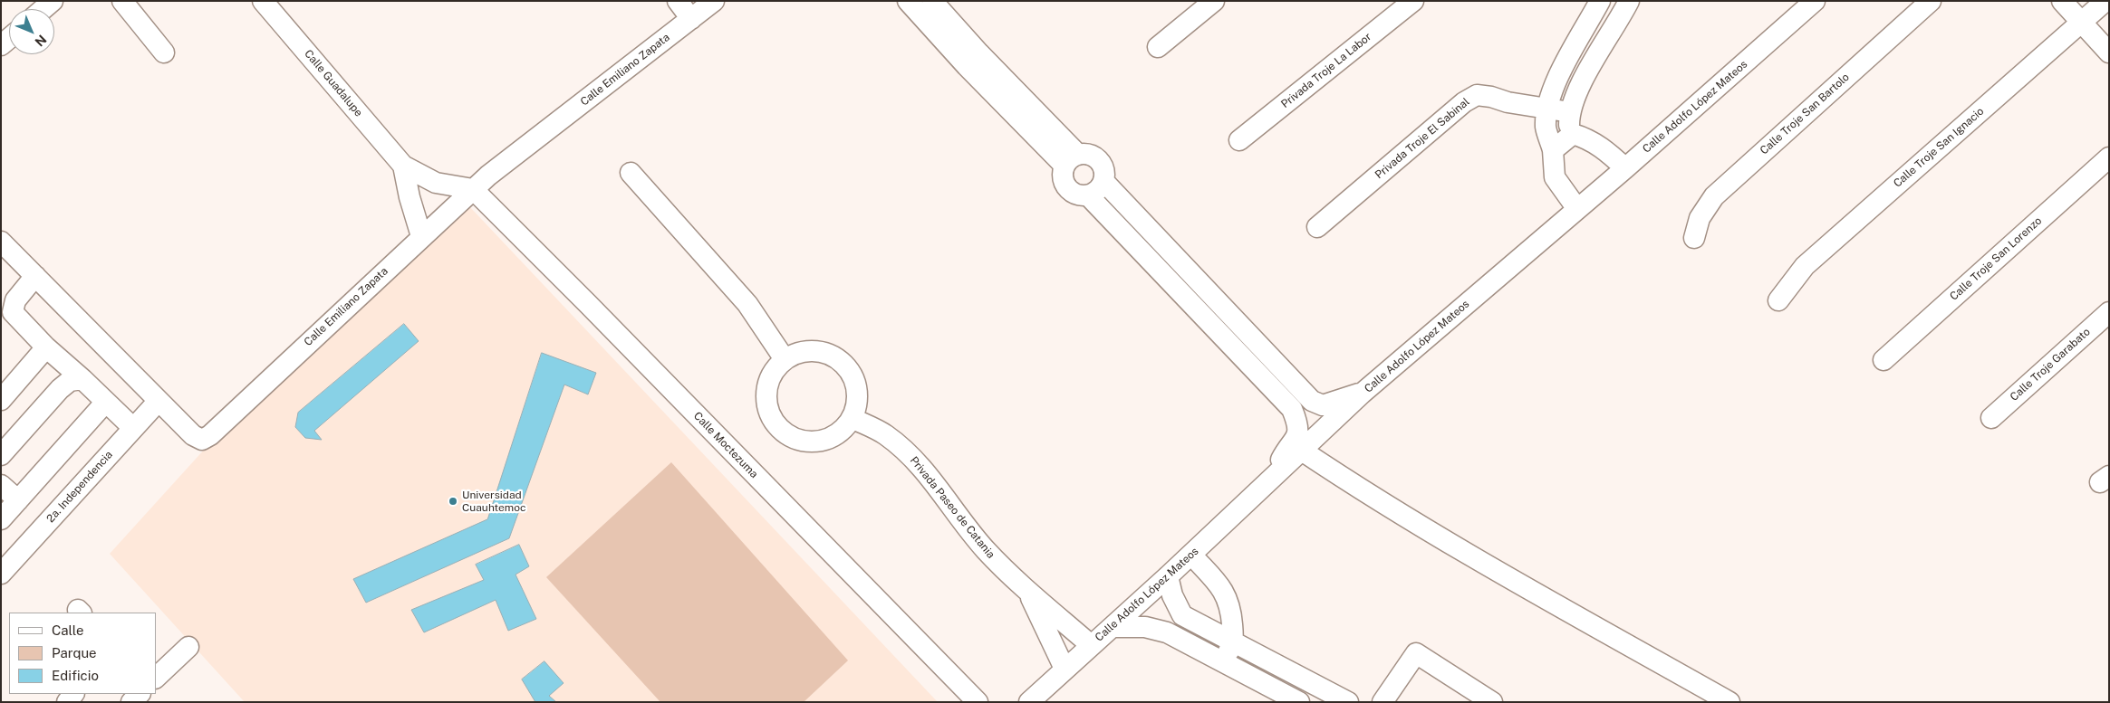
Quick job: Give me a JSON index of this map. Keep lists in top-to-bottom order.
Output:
{
  "streets": {
    "street": [
      "Calle Emiliano Zapata",
      "Privada Troje La Labor",
      "Calle Guadalupe",
      "Calle Adolfo López Mateos",
      "Calle Troje San Bartolo",
      "Privada Troje El Sabinal",
      "Calle Troje San Ignacio",
      "Calle Troje San Lorenzo",
      "Calle Troje Garabato",
      "Calle Moctezuma",
      "2a. Independencia",
      "Privada Paseo de Catania"
    ]
  },
  "crossings": [
    ["Calle Emiliano Zapata", "Calle Guadalupe"],
    ["Calle Emiliano Zapata", "Calle Moctezuma"],
    ["Calle Emiliano Zapata", "2a. Independencia"],
    ["Calle Guadalupe", "Calle Moctezuma"],
    ["Calle Adolfo López Mateos", "Privada Paseo de Catania"]
  ],
  "places": ["Universidad Cuauhtemoc"],
  "legend": ["Calle", "Parque", "Edificio"],
  "north": "bottom right"
}
